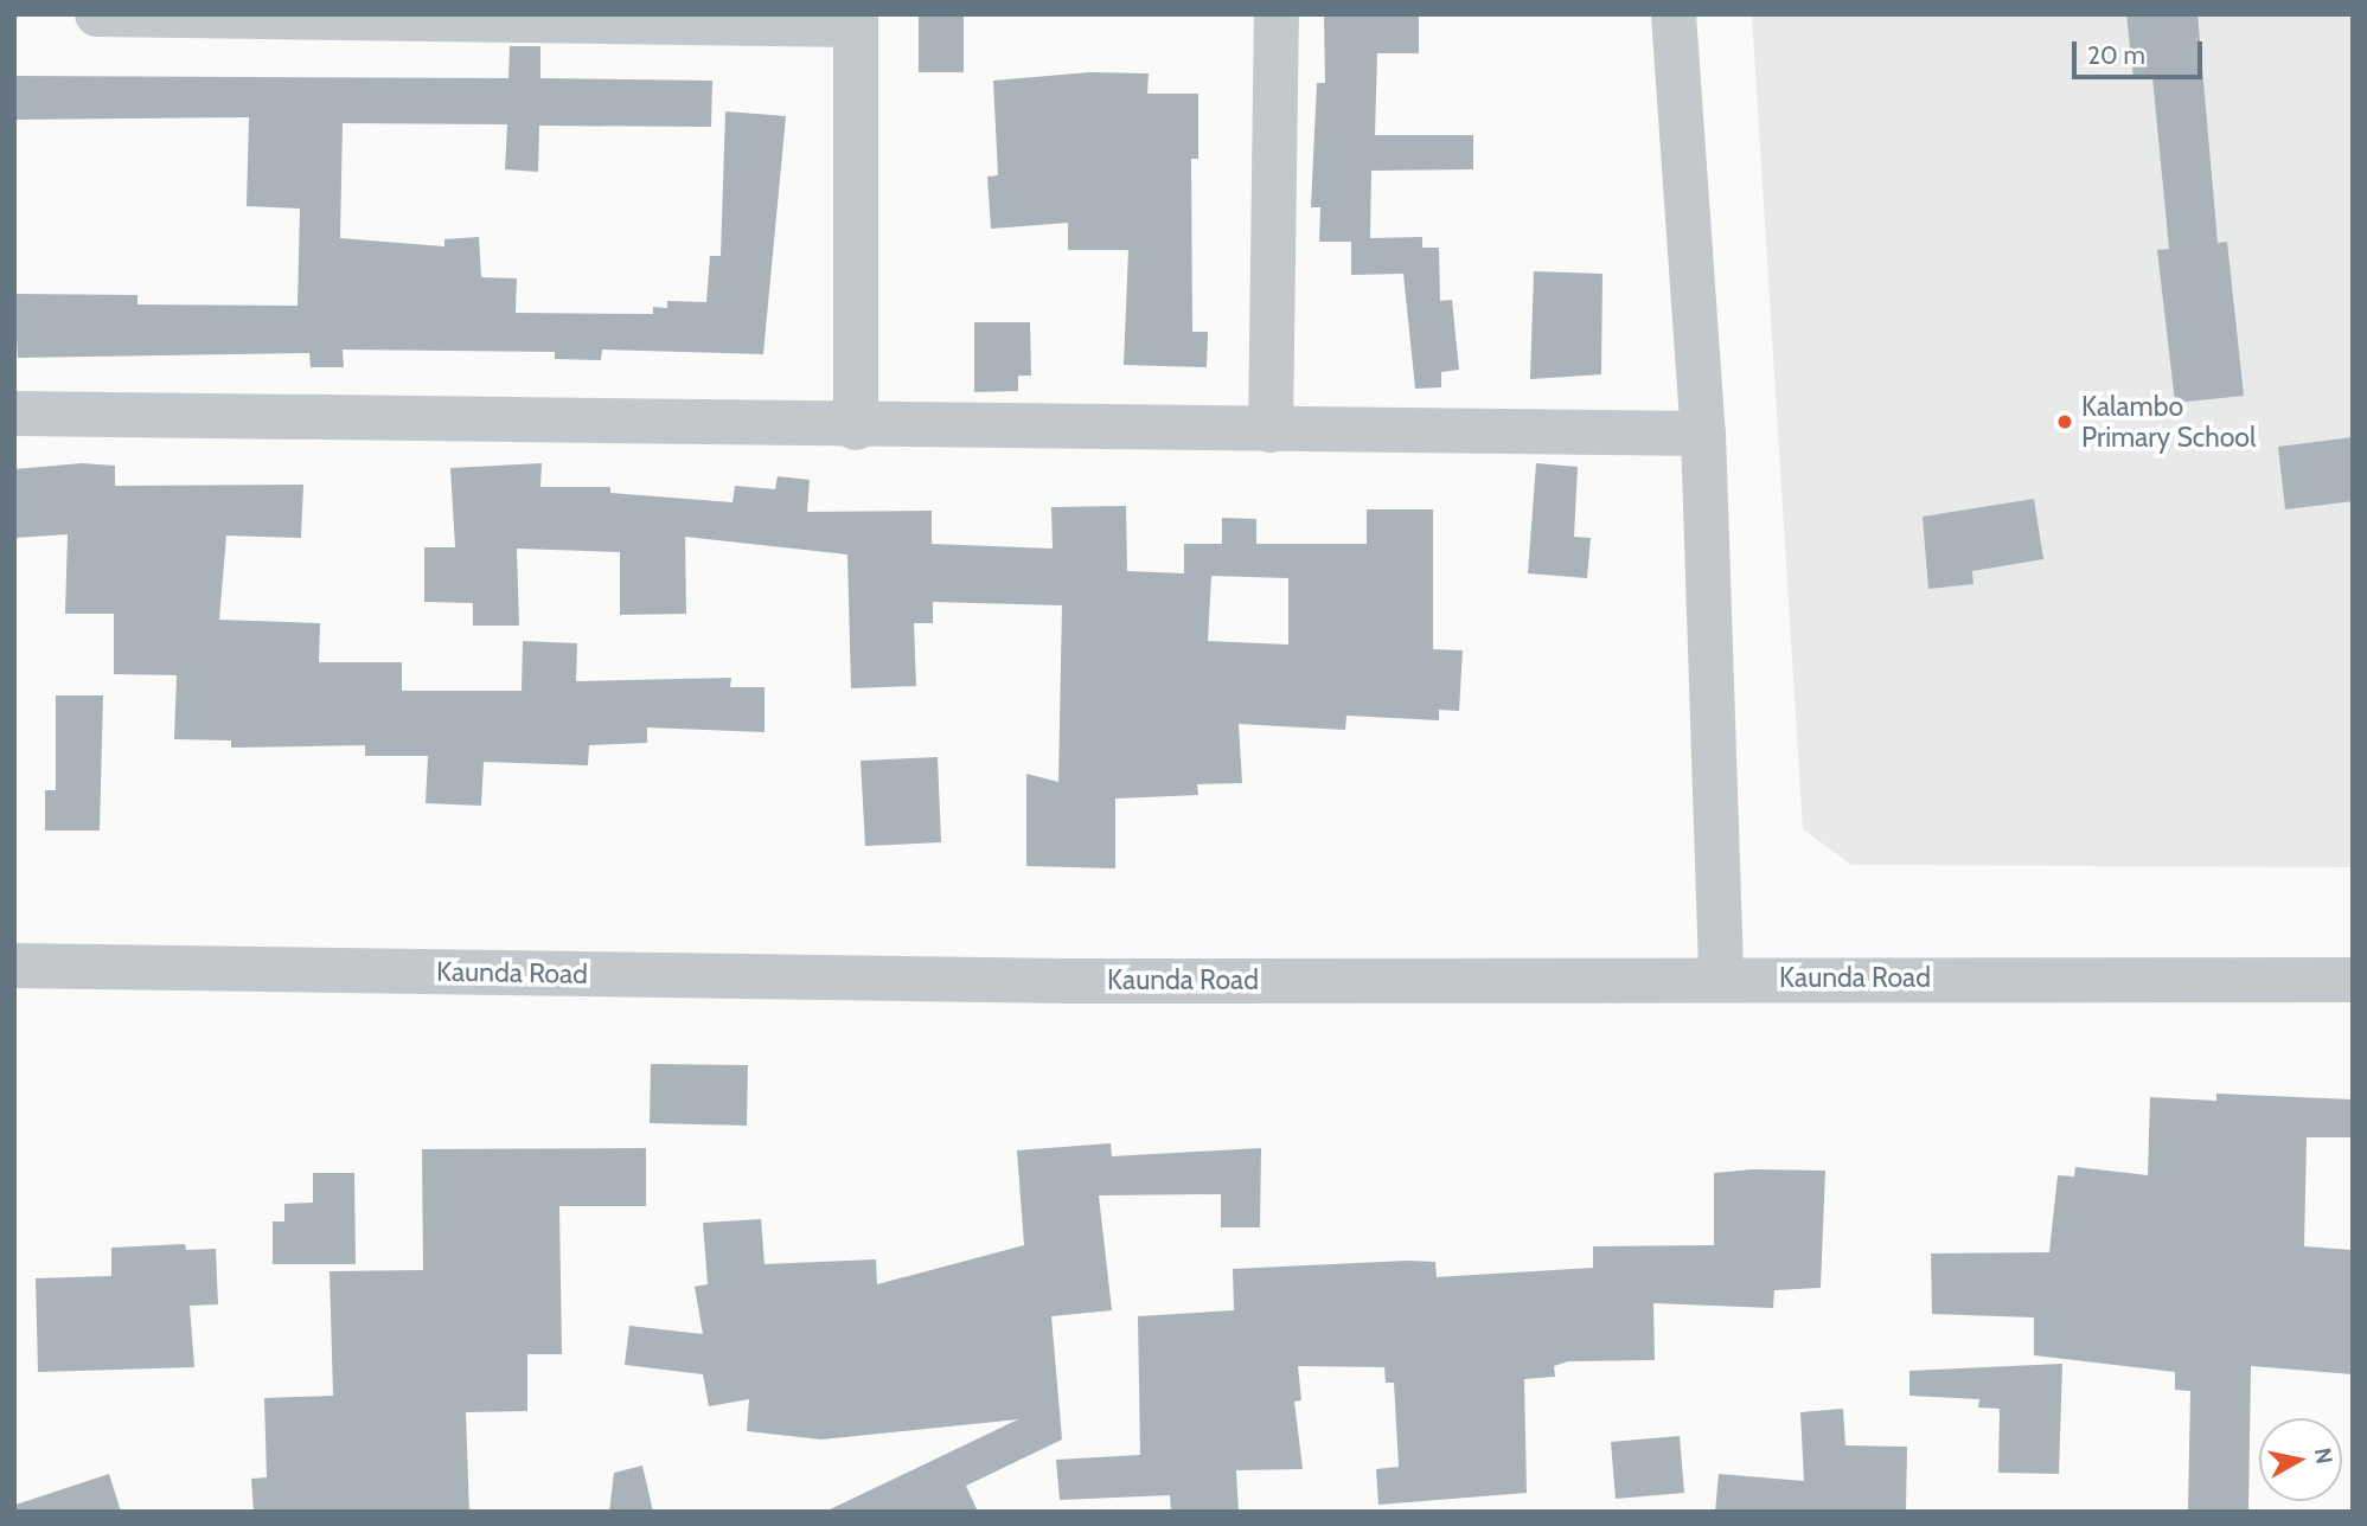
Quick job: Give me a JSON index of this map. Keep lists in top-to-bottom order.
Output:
{
  "streets": {
    "street": ["Kaunda Road"]
  },
  "places": ["Kalambo Primary School"],
  "scale_bar": "20 m",
  "north": "right"
}
